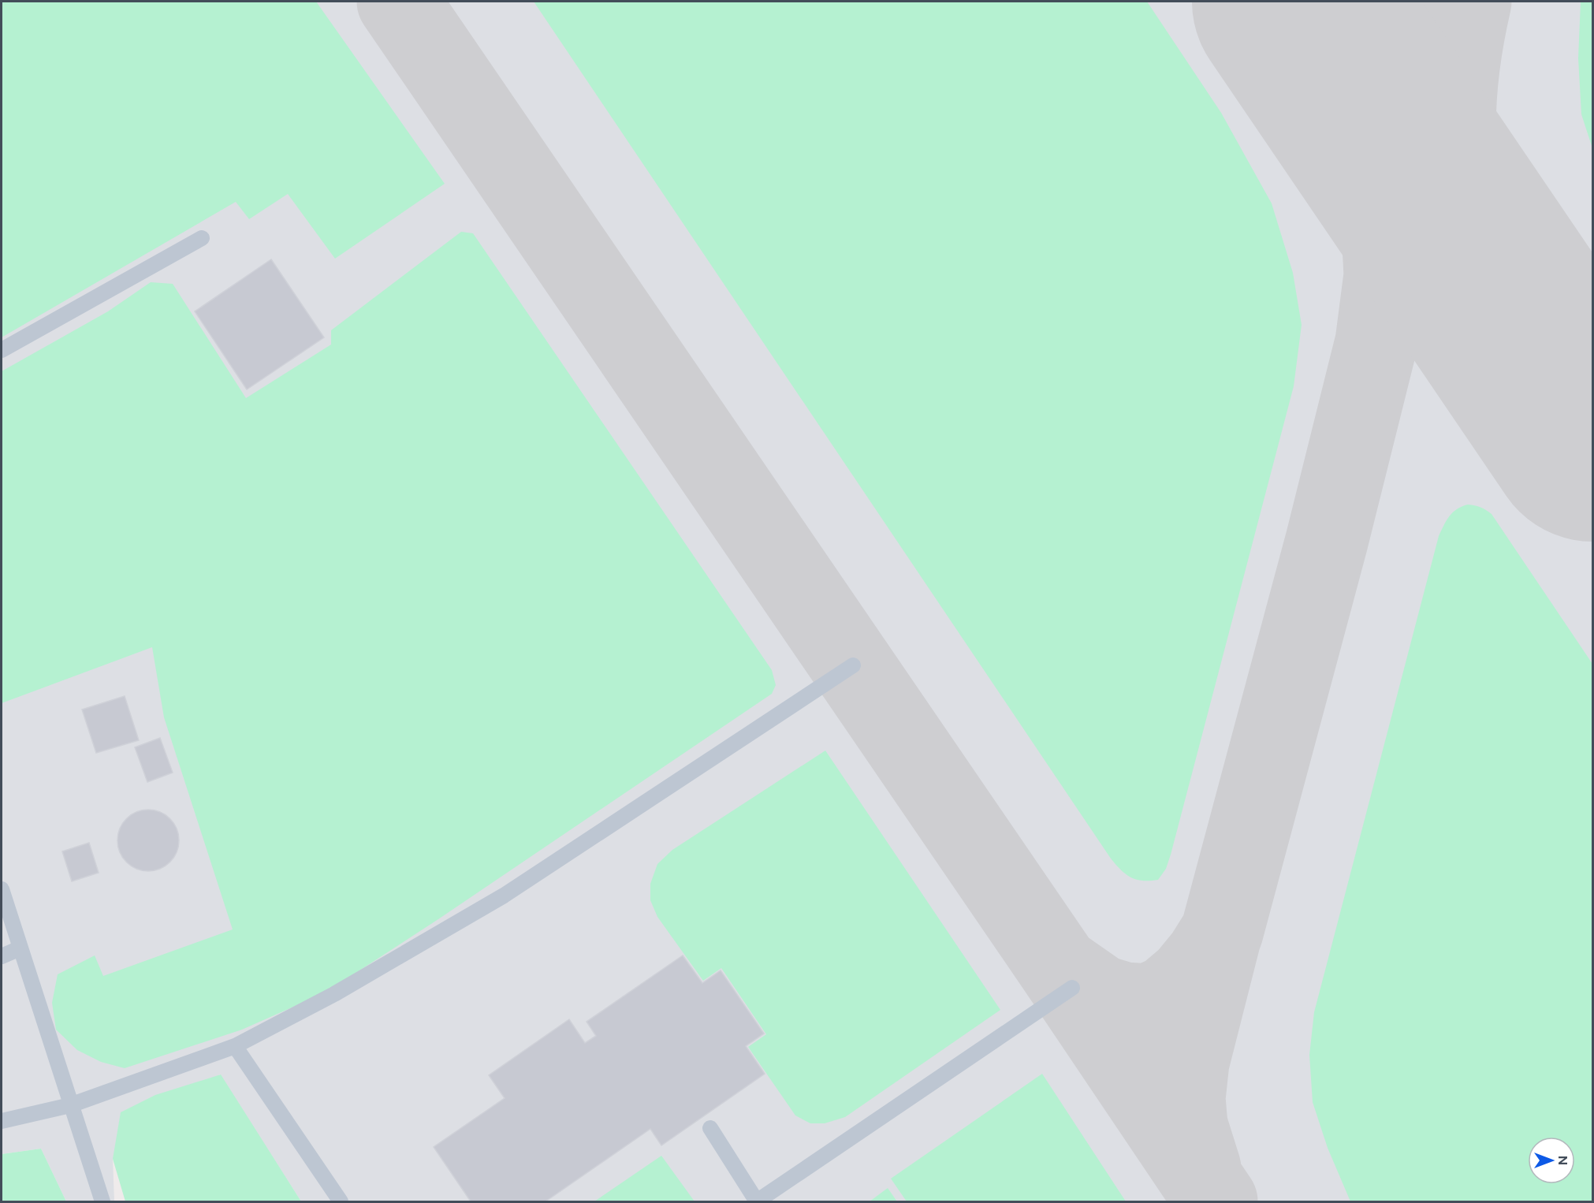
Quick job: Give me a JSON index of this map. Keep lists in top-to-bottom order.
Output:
{
  "north": "right"
}
